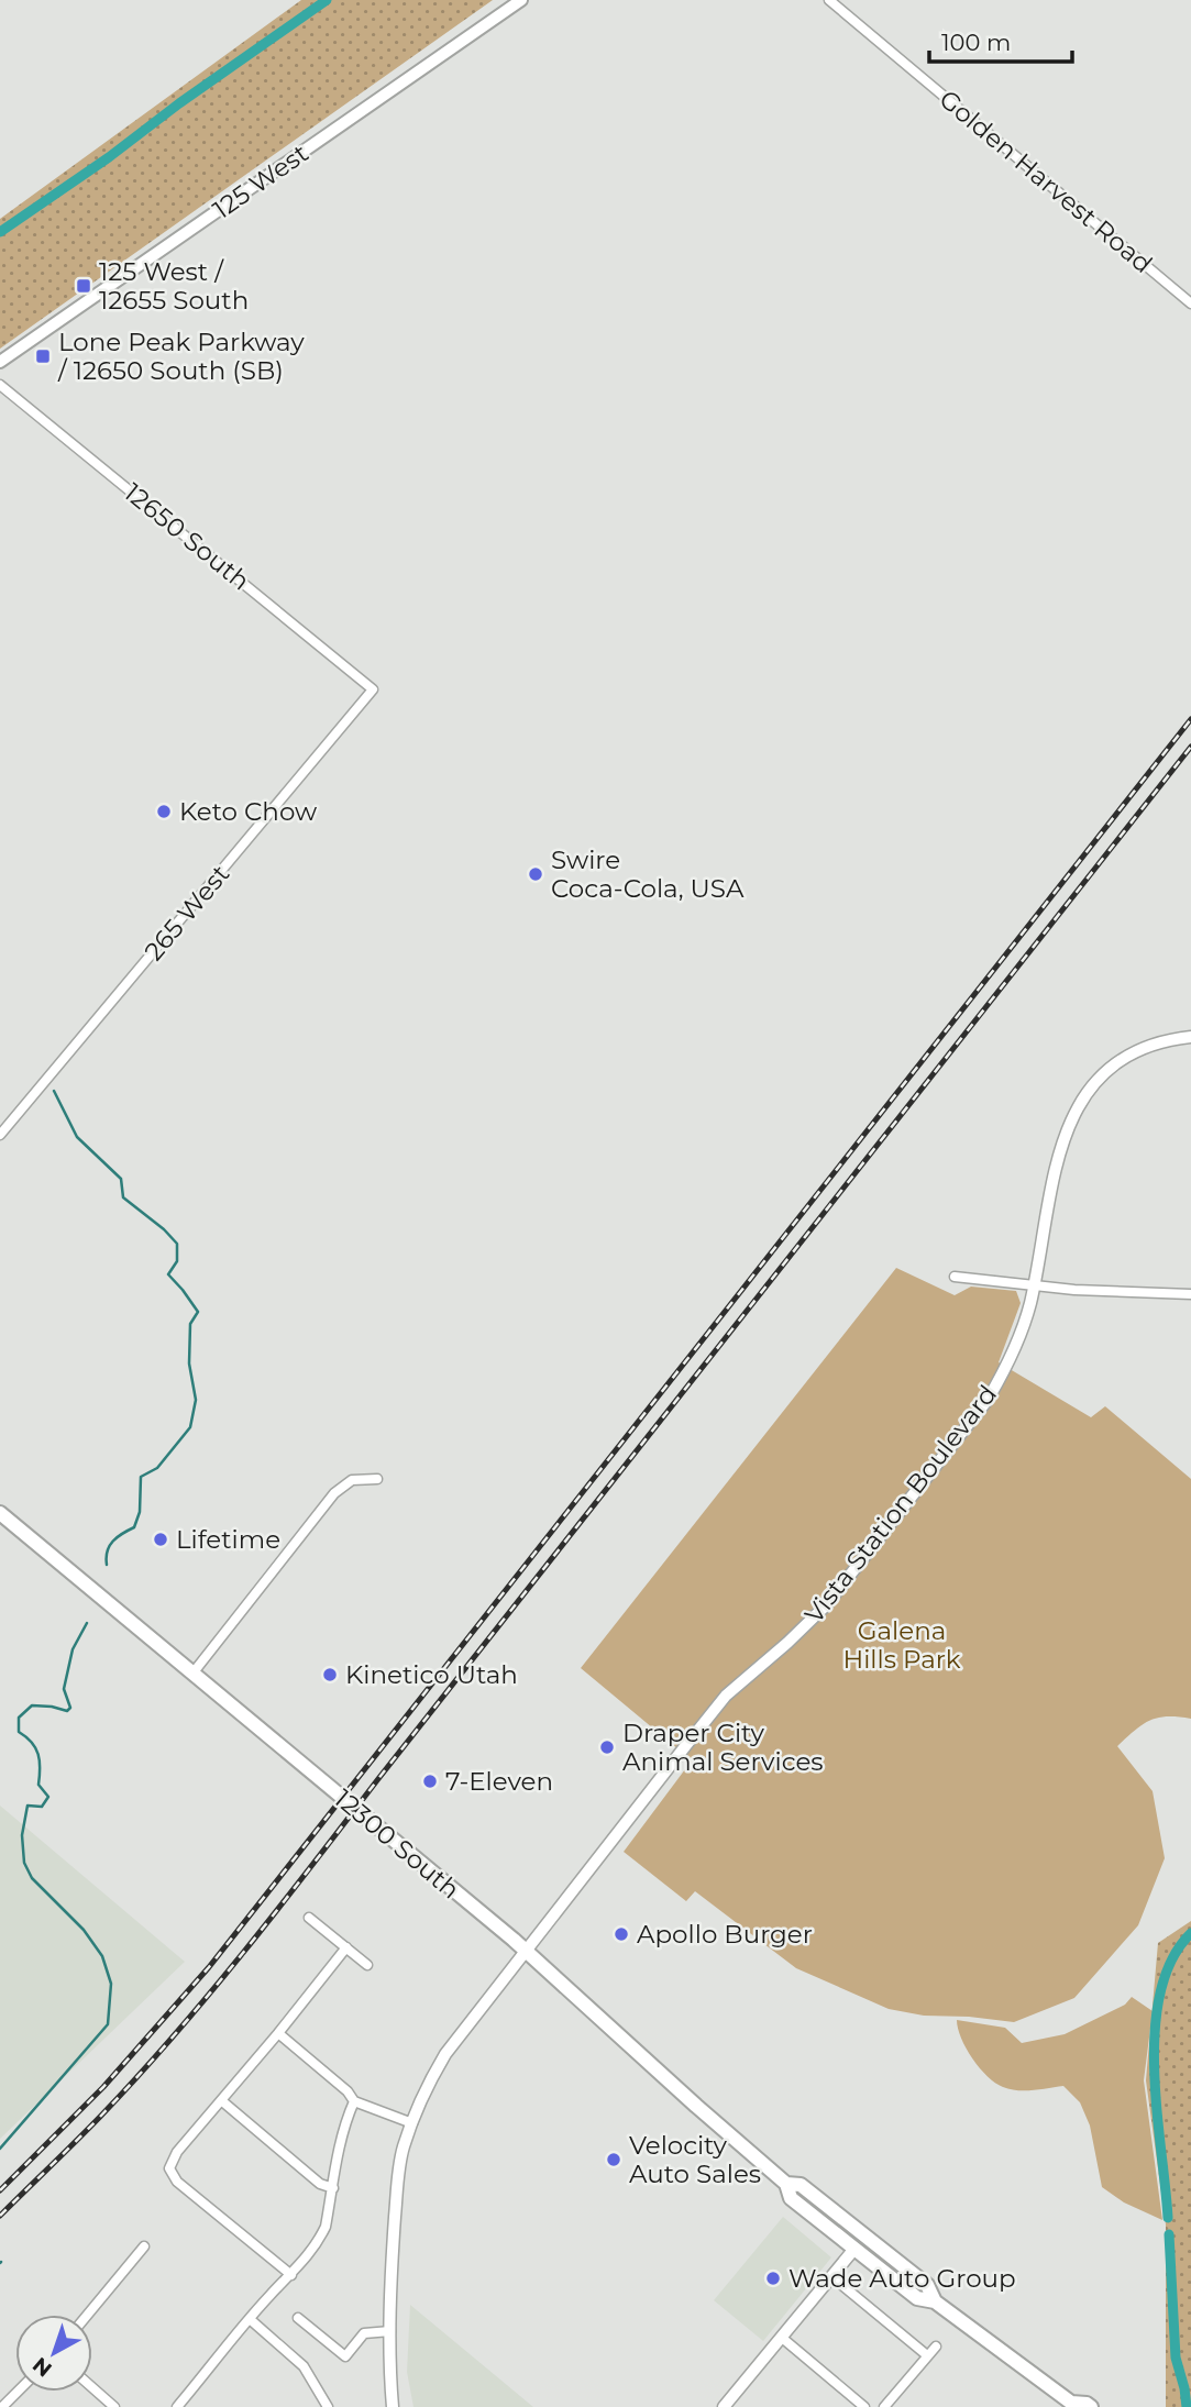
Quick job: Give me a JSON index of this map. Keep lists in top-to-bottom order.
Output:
{
  "streets": {
    "main road": ["125 West", "12300 South"],
    "street": [
      "Golden Harvest Road",
      "12650 South",
      "265 West",
      "Vista Station Boulevard"
    ]
  },
  "crossings": [
    ["12650 South", "265 West"],
    ["Vista Station Boulevard", "12300 South"]
  ],
  "parks": ["Galena Hills Park"],
  "places": {
    "transit": ["125 West / 12655 South", "Lone Peak Parkway / 12650 South (SB)"],
    "other": [
      "Keto Chow",
      "Swire Coca-Cola, USA",
      "Lifetime",
      "Kinetico Utah",
      "Draper City Animal Services",
      "7-Eleven",
      "Apollo Burger",
      "Velocity Auto Sales",
      "Wade Auto Group"
    ]
  },
  "scale_bar": "100 m",
  "north": "bottom left"
}
